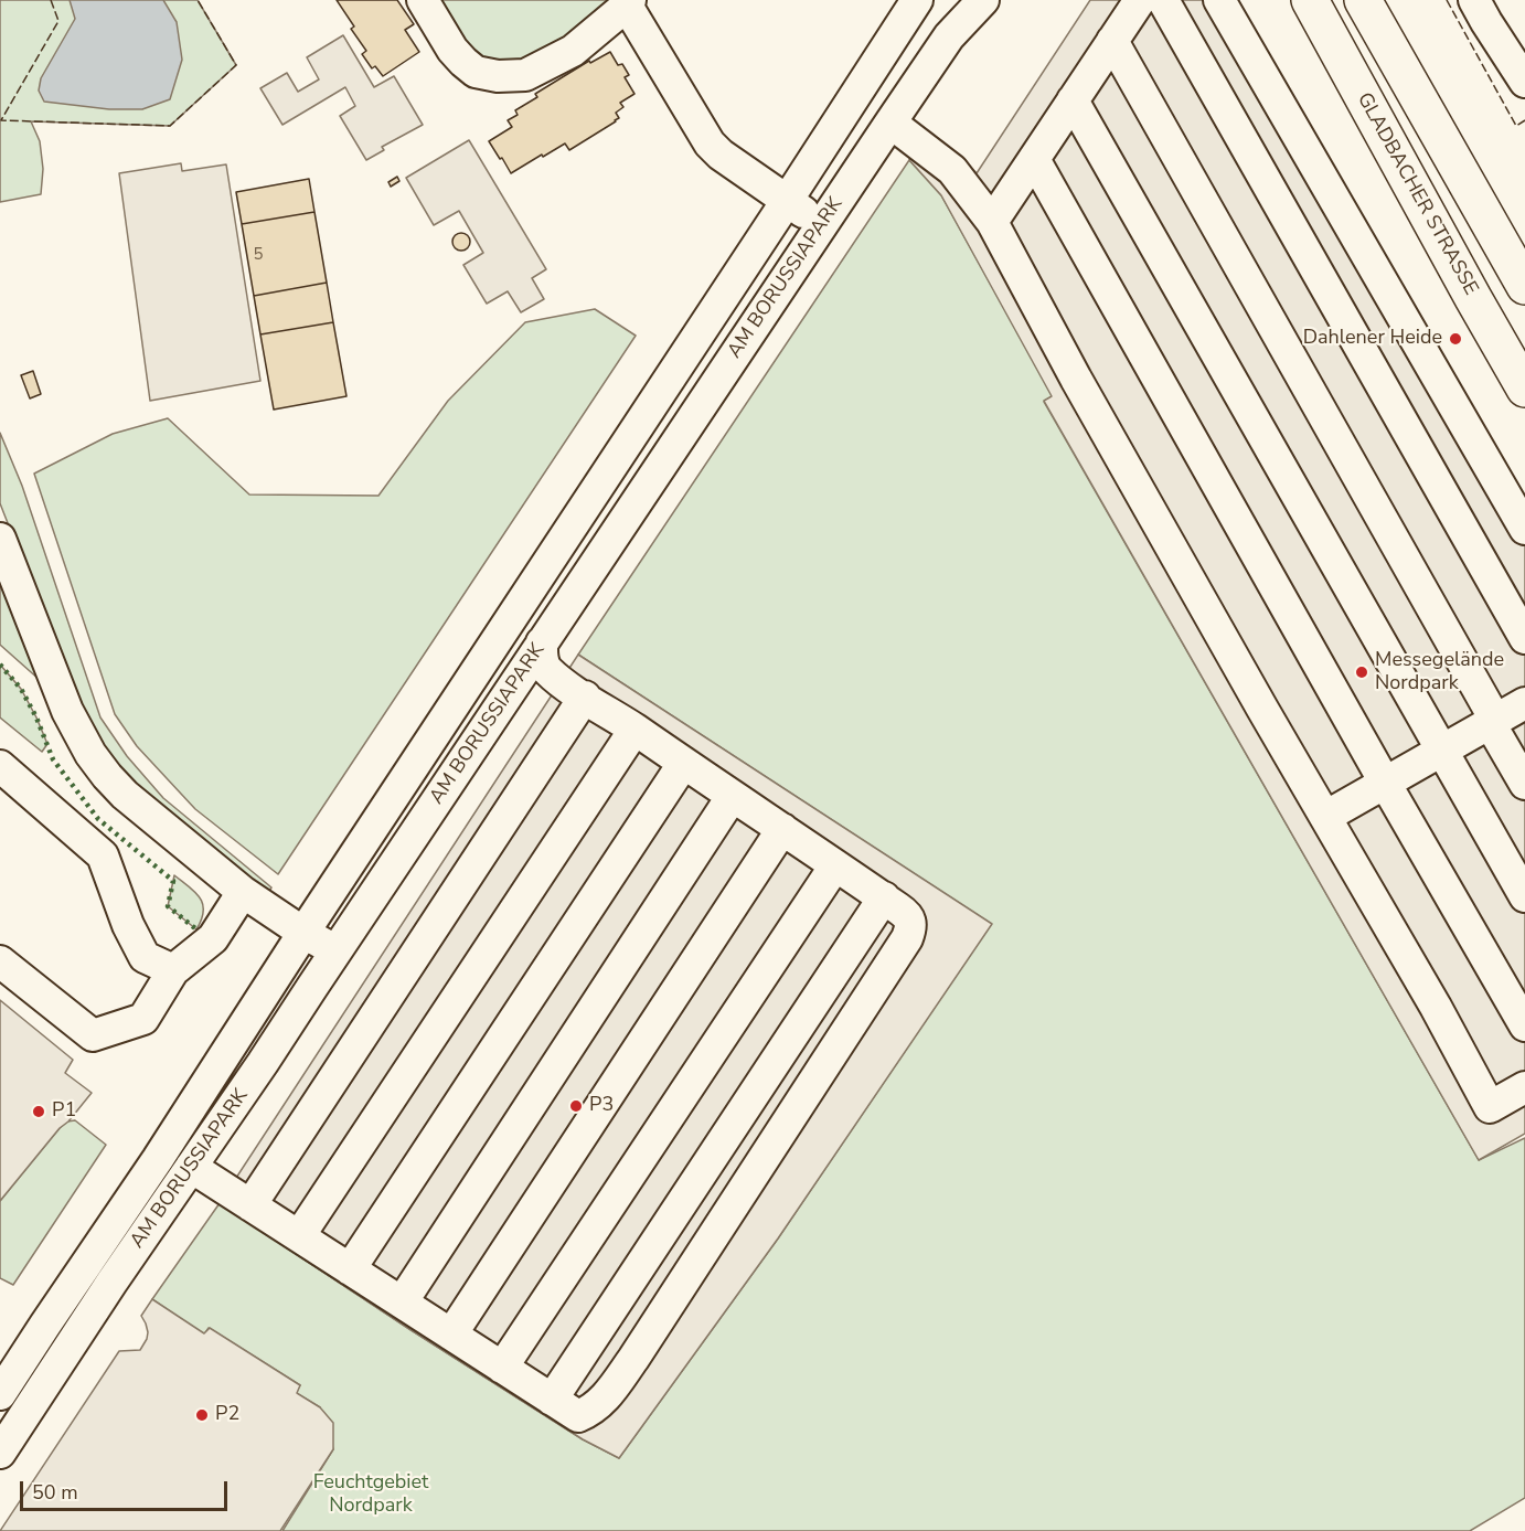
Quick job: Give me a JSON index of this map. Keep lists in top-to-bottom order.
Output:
{
  "streets": {
    "main road": ["GLADBACHER STRASSE"],
    "street": ["AM BORUSSIAPARK"]
  },
  "parks": ["Feuchtgebiet Nordpark"],
  "places": [
    "Dahlener Heide",
    "Messegelände Nordpark",
    "P3",
    "P1",
    "P2"
  ],
  "house_numbers": ["5"],
  "scale_bar": "50 m"
}
